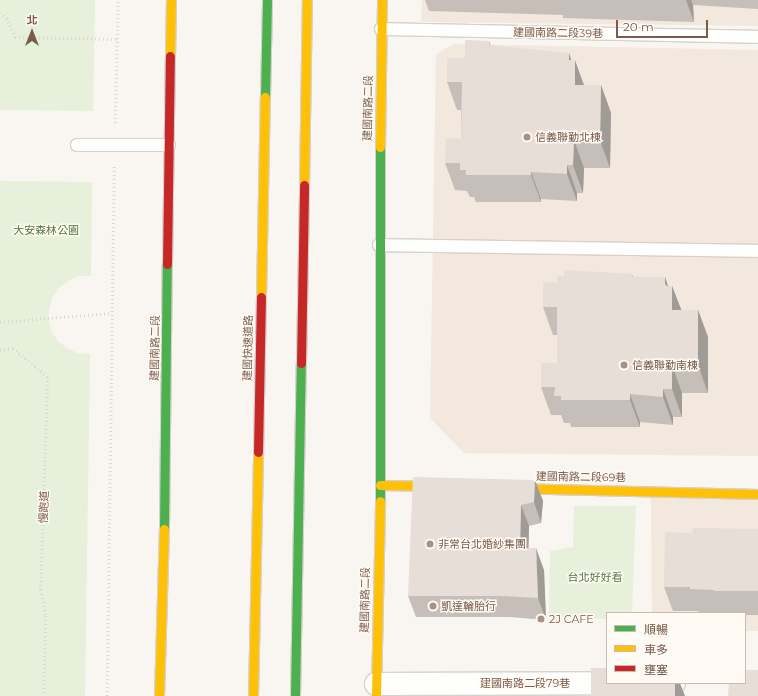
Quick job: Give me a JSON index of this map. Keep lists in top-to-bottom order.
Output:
{
  "streets": {
    "main road": ["建國南路二段", "建國快速道路", "建國南路二段69巷"],
    "street": ["建國南路二段79巷"],
    "lane": ["建國南路二段39巷"],
    "path": ["慢跑道"]
  },
  "crossings": [
    ["建國南路二段39巷", "建國南路二段"],
    ["建國南路二段", "建國南路二段79巷"]
  ],
  "parks": ["大安森林公園", "台北好好看"],
  "places": [
    "信義聯勤北棟",
    "信義聯勤南棟",
    "非常台北婚紗集團",
    "凱達輪胎行",
    "2J CAFE"
  ],
  "legend": ["順暢", "車多", "壅塞"],
  "scale_bar": "20 m",
  "north": "top"
}
